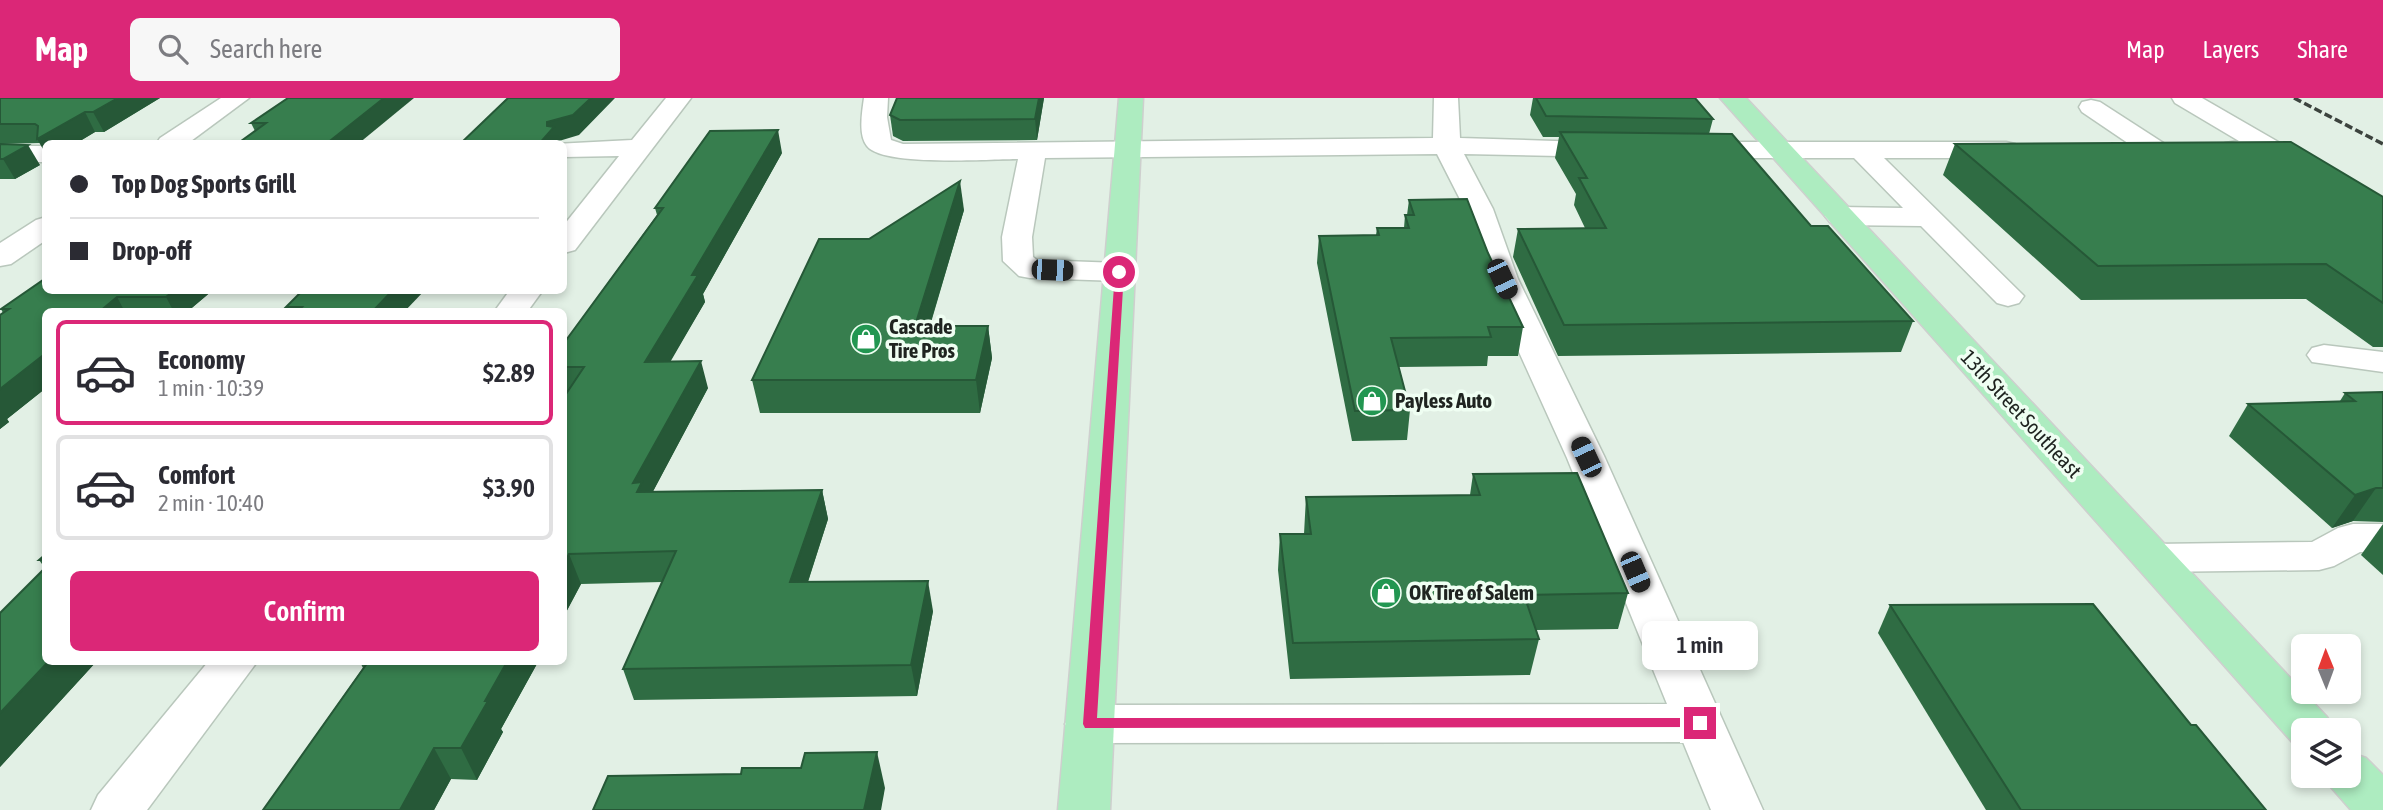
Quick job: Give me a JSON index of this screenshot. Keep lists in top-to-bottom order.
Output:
{
  "streets": {
    "main road": ["13th Street Southeast"]
  },
  "places": {
    "shop": ["Cascade Tire Pros", "Payless Auto", "OK Tire of Salem"]
  },
  "north": "top",
  "page": {
    "header": "Map",
    "search": "Search here",
    "nav": ["Map", "Layers", "Share"],
    "banner": ["Top Dog Sports Grill", "Drop-off"],
    "list": [
      {
        "name": "Economy",
        "note": "1 min · 10:39",
        "value": "$2.89"
      },
      {
        "name": "Comfort",
        "note": "2 min · 10:40",
        "value": "$3.90"
      }
    ],
    "buttons": "Confirm",
    "bubble": "1 min"
  }
}
